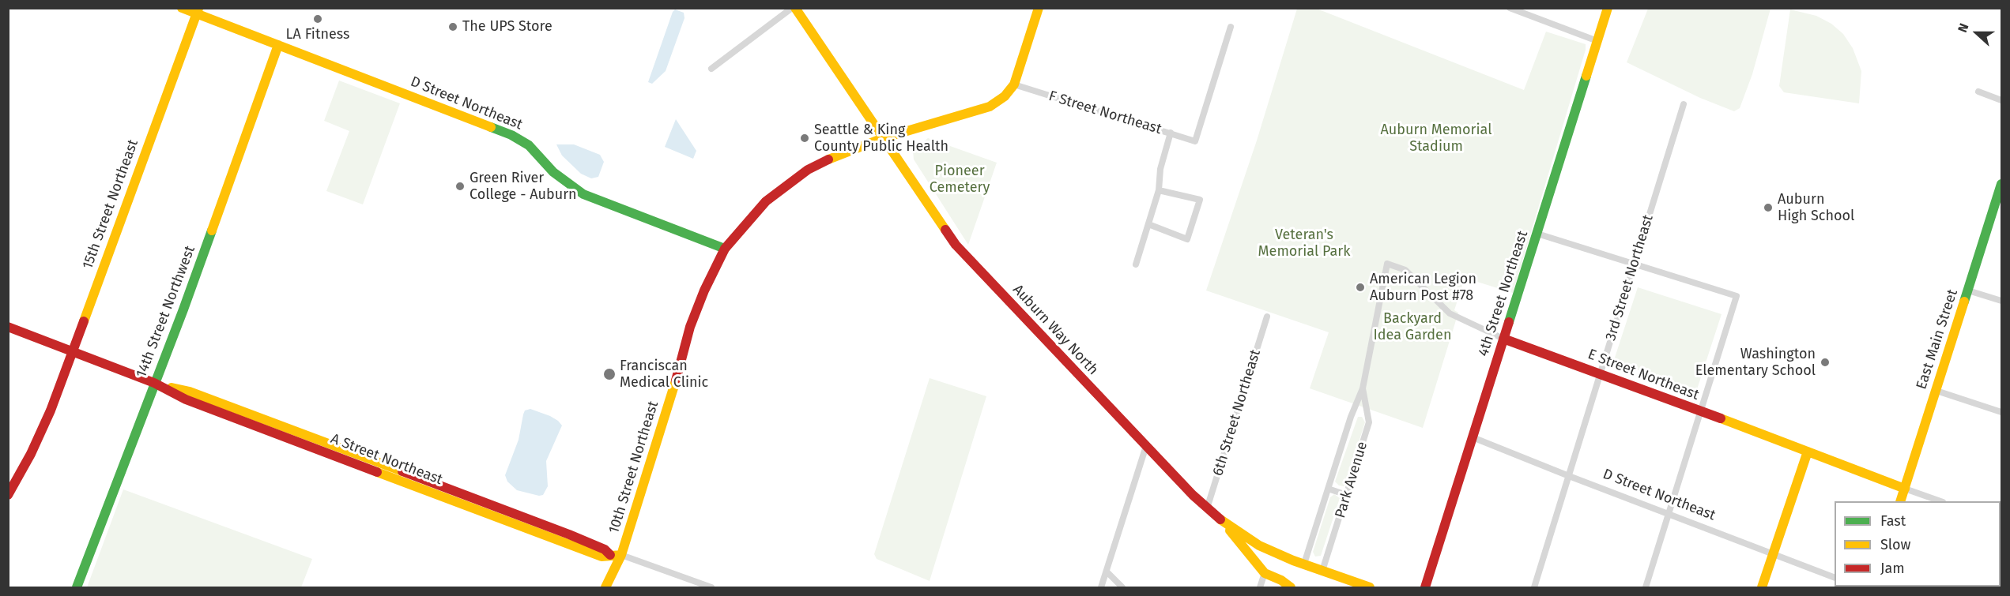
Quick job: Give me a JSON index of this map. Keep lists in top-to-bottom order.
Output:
{
  "streets": {
    "street": [
      "D Street Northeast",
      "F Street Northeast",
      "15th Street Northeast",
      "3rd Street Northeast",
      "4th Street Northeast",
      "14th Street Northwest",
      "Auburn Way North",
      "East Main Street",
      "E Street Northeast",
      "6th Street Northeast",
      "A Street Northeast",
      "10th Street Northeast",
      "Park Avenue"
    ]
  },
  "crossings": [
    ["D Street Northeast", "15th Street Northeast"],
    ["D Street Northeast", "3rd Street Northeast"],
    ["D Street Northeast", "4th Street Northeast"],
    ["D Street Northeast", "14th Street Northwest"],
    ["D Street Northeast", "10th Street Northeast"],
    ["F Street Northeast", "10th Street Northeast"],
    ["15th Street Northeast", "A Street Northeast"],
    ["3rd Street Northeast", "E Street Northeast"],
    ["4th Street Northeast", "E Street Northeast"],
    ["14th Street Northwest", "A Street Northeast"],
    ["Auburn Way North", "6th Street Northeast"],
    ["Auburn Way North", "10th Street Northeast"],
    ["Auburn Way North", "Park Avenue"],
    ["East Main Street", "E Street Northeast"],
    ["E Street Northeast", "Park Avenue"],
    ["A Street Northeast", "10th Street Northeast"]
  ],
  "parks": [
    "Auburn Memorial Stadium",
    "Pioneer Cemetery",
    "Veteran's Memorial Park",
    "Backyard Idea Garden"
  ],
  "places": [
    "LA Fitness",
    "The UPS Store",
    "Seattle & King County Public Health",
    "Green River College - Auburn",
    "Auburn High School",
    "American Legion Auburn Post #78",
    "Washington Elementary School",
    "Franciscan Medical Clinic"
  ],
  "legend": ["Fast", "Slow", "Jam"],
  "north": "left"
}
